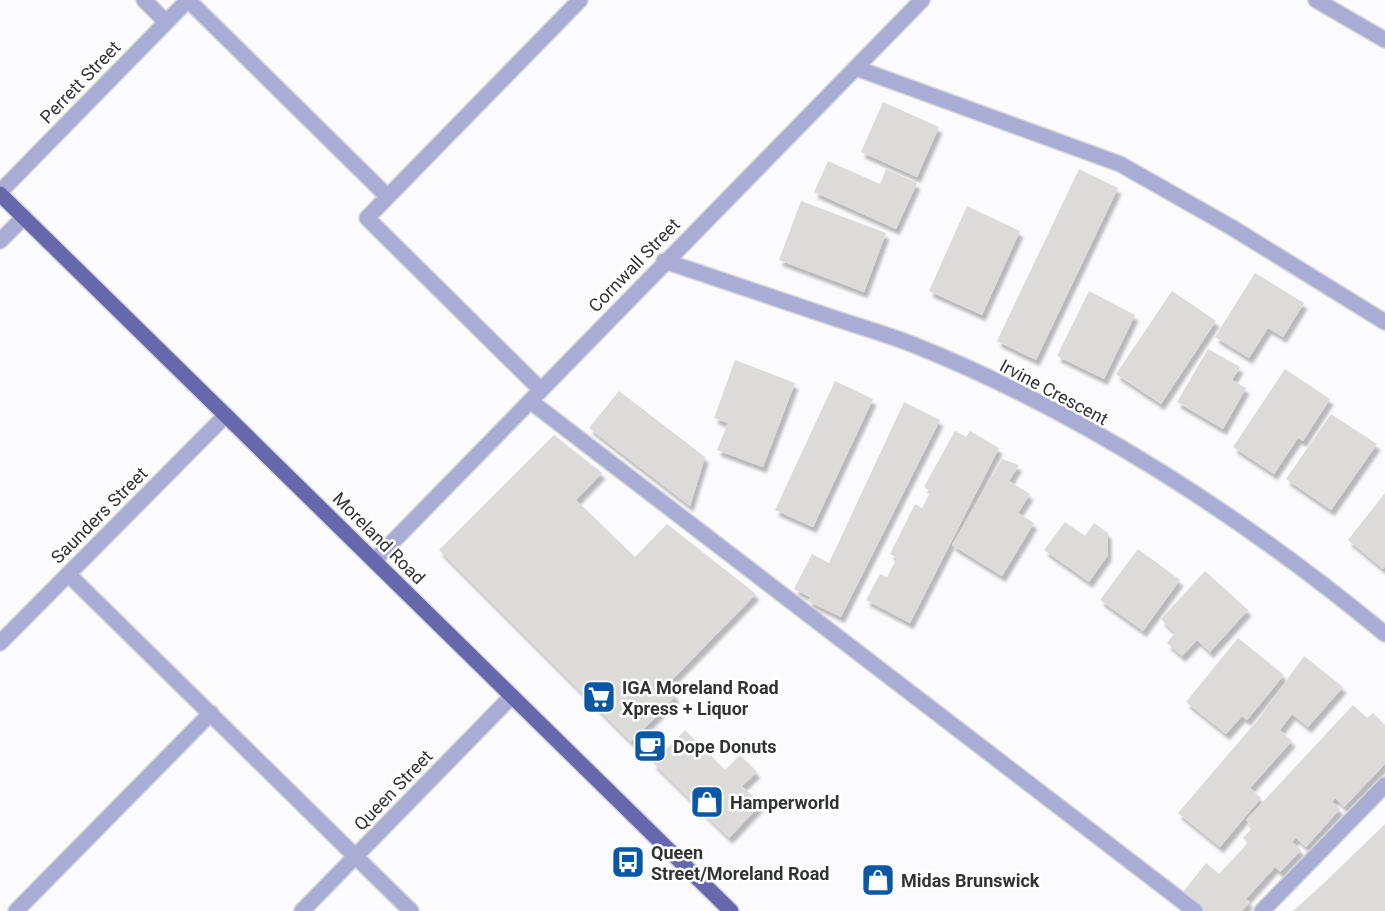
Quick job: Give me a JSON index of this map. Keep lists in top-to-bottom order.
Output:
{
  "streets": {
    "main road": ["Moreland Road"],
    "street": [
      "Perrett Street",
      "Cornwall Street",
      "Irvine Crescent",
      "Saunders Street",
      "Queen Street"
    ]
  },
  "crossings": [
    ["Perrett Street", "Moreland Road"],
    ["Cornwall Street", "Irvine Crescent"],
    ["Cornwall Street", "Moreland Road"],
    ["Saunders Street", "Moreland Road"],
    ["Moreland Road", "Queen Street"]
  ],
  "places": {
    "supermarket": ["IGA Moreland Road Xpress + Liquor"],
    "cafe": ["Dope Donuts"],
    "shop": ["Hamperworld", "Midas Brunswick"],
    "bus stop": ["Queen Street/Moreland Road"]
  }
}
